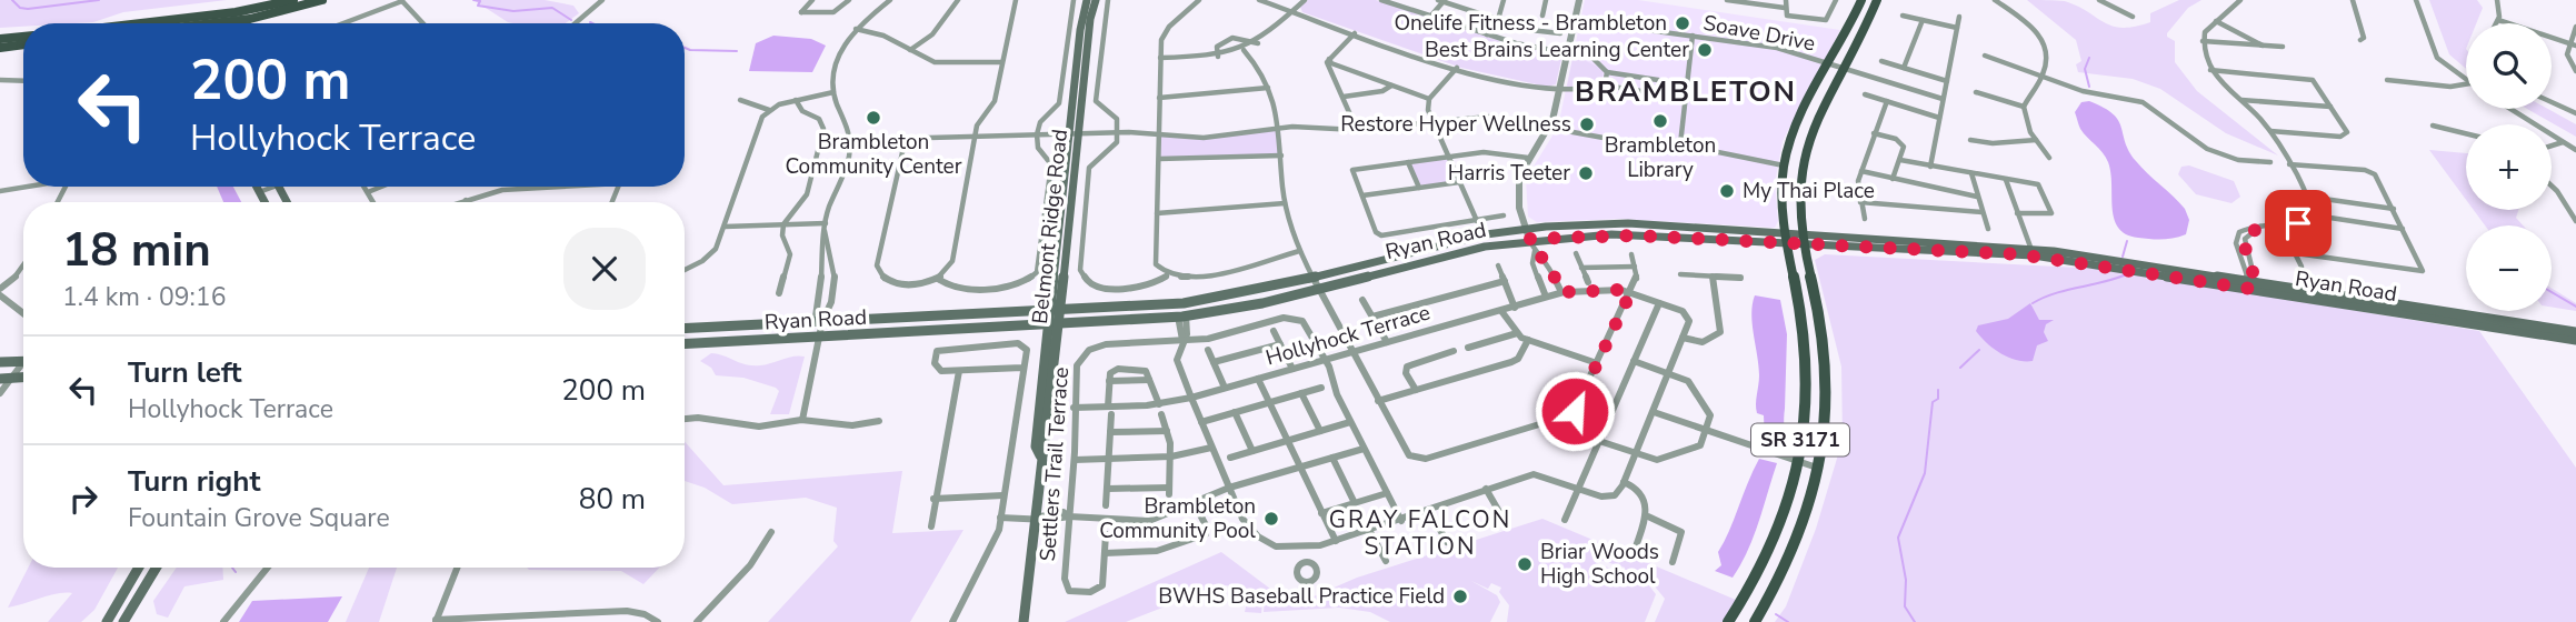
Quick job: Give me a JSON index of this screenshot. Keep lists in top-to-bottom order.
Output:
{
  "streets": {
    "main road": ["Belmont Ridge Road", "Ryan Road", "SR 3171"],
    "street": ["Soave Drive", "Hollyhock Terrace", "Settlers Trail Terrace"]
  },
  "crossings": [
    ["Soave Drive", "SR 3171"],
    ["Belmont Ridge Road", "Ryan Road"],
    ["Ryan Road", "SR 3171"],
    ["Hollyhock Terrace", "Settlers Trail Terrace"]
  ],
  "districts": ["BRAMBLETON", "GRAY FALCON STATION"],
  "places": [
    "Onelife Fitness - Brambleton",
    "Best Brains Learning Center",
    "Brambleton Community Center",
    "Brambleton Library",
    "Restore Hyper Wellness",
    "Harris Teeter",
    "My Thai Place",
    "Brambleton Community Pool",
    "Briar Woods High School",
    "BWHS Baseball Practice Field"
  ],
  "page": {
    "map_buttons": ["+", "−"],
    "turn": ["200 m", "Hollyhock Terrace"],
    "heading": ["18 min", "1.4 km · 09:16"],
    "list": [
      {
        "name": "Turn left",
        "note": "Hollyhock Terrace",
        "value": "200 m"
      },
      {
        "name": "Turn right",
        "note": "Fountain Grove Square",
        "value": "80 m"
      }
    ]
  }
}
